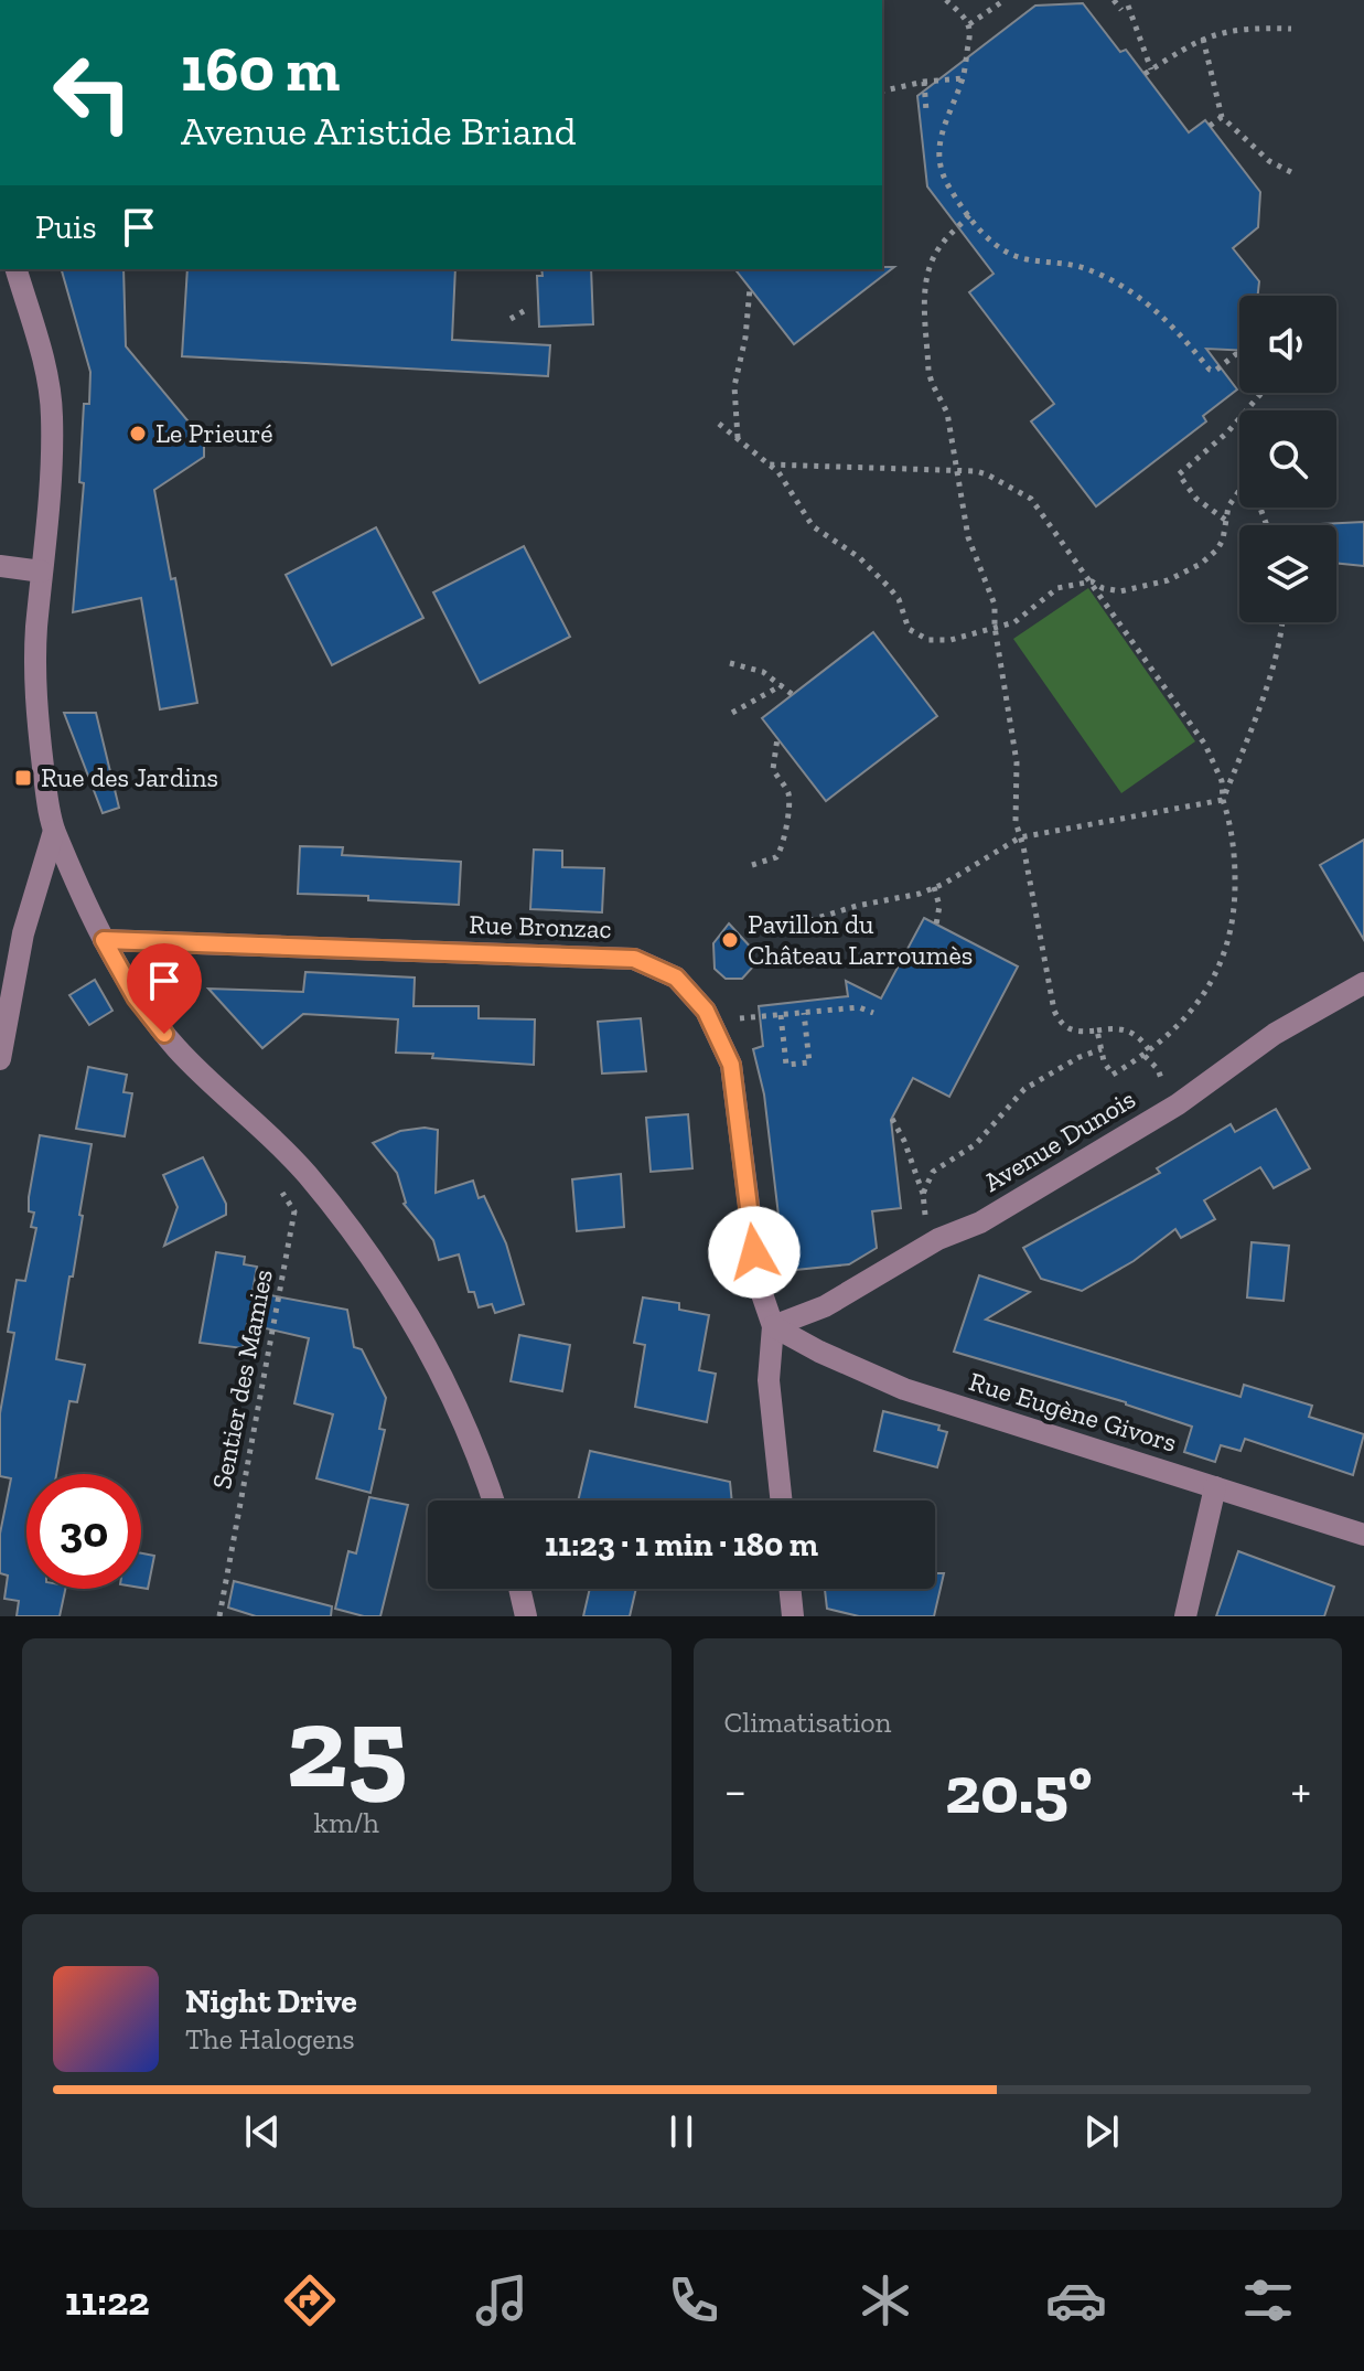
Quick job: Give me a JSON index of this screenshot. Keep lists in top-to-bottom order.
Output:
{
  "streets": {
    "street": ["Rue Bronzac", "Avenue Dunois", "Rue Eugène Givors"],
    "path": ["Sentier des Mamies"]
  },
  "crossings": [
    ["Rue Bronzac", "Avenue Dunois"],
    ["Rue Bronzac", "Rue Eugène Givors"],
    ["Avenue Dunois", "Rue Eugène Givors"]
  ],
  "places": {
    "other": ["Le Prieuré", "Pavillon du Château Larroumès"],
    "transit": ["Rue des Jardins"]
  },
  "page": {
    "turn": ["160 m", "Avenue Aristide Briand"],
    "then": "Puis",
    "limit": "30",
    "trip": "11:23 · 1 min · 180 m",
    "tile": [
      ["25", "km/h"],
      "Climatisation"
    ],
    "heat": ["−", "20.5°", "+"],
    "song": ["Night Drive", "The Halogens"],
    "tabs": "11:22"
  }
}
